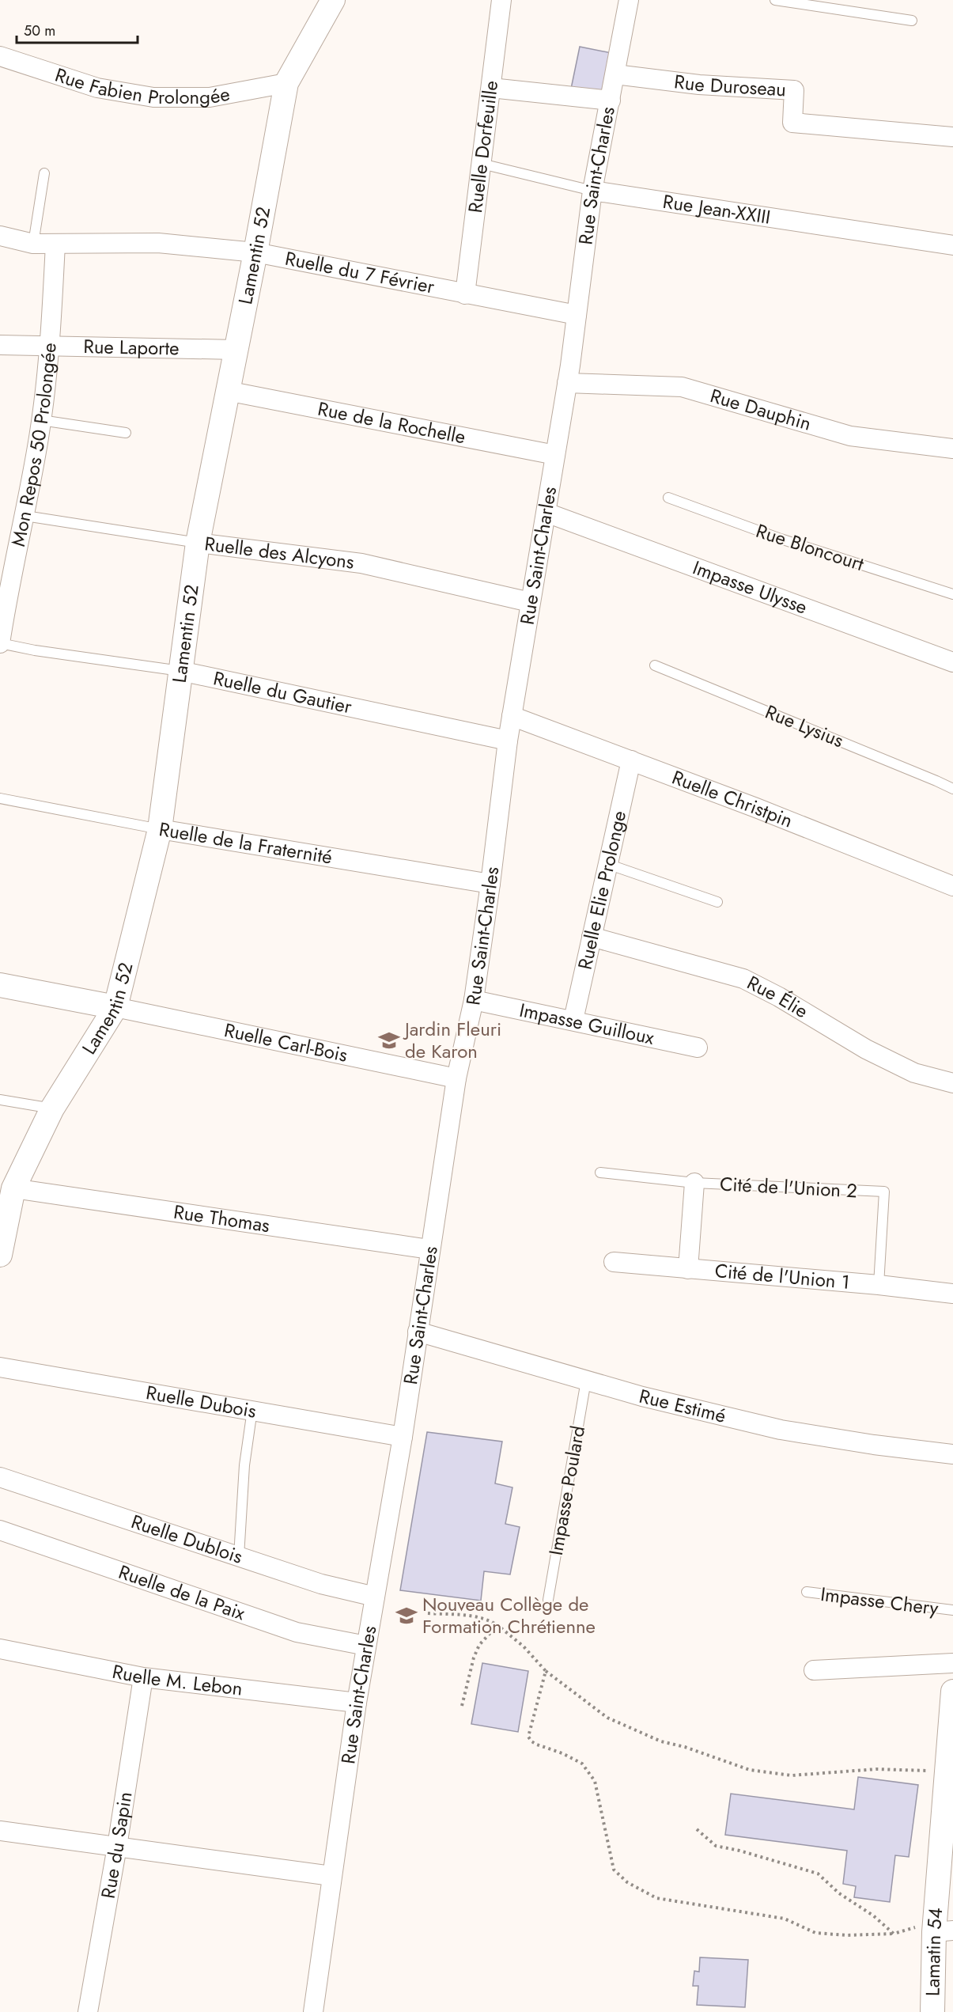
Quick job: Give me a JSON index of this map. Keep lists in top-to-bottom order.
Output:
{
  "streets": {
    "street": [
      "Rue Fabien Prolongée",
      "Rue Duroseau",
      "Ruelle Dorfeuille",
      "Rue Saint-Charles",
      "Rue Jean-XXIII",
      "Lamentin 52",
      "Ruelle du 7 Février",
      "Rue Laporte",
      "Rue Dauphin",
      "Rue de la Rochelle",
      "Mon Repos 50 Prolongée",
      "Ruelle des Alcyons",
      "Impasse Ulysse",
      "Ruelle du Gautier",
      "Ruelle Christpin",
      "Ruelle de la Fraternité",
      "Ruelle Elie Prolonge",
      "Rue Élie",
      "Impasse Guilloux",
      "Ruelle Carl-Bois",
      "Rue Thomas",
      "Cité de l'Union 1",
      "Ruelle Dubois",
      "Rue Estimé",
      "Ruelle Dublois",
      "Ruelle de la Paix",
      "Ruelle M. Lebon",
      "Rue du Sapin",
      "Lamatin 54"
    ],
    "lane": [
      "Rue Bloncourt",
      "Rue Lysius",
      "Cité de l'Union 2",
      "Impasse Poulard",
      "Impasse Chery"
    ]
  },
  "crossings": [
    ["Rue Fabien Prolongée", "Lamentin 52"],
    ["Rue Duroseau", "Rue Saint-Charles"],
    ["Ruelle Dorfeuille", "Rue Jean-XXIII"],
    ["Ruelle Dorfeuille", "Ruelle du 7 Février"],
    ["Rue Saint-Charles", "Rue Jean-XXIII"],
    ["Rue Saint-Charles", "Ruelle du 7 Février"],
    ["Rue Saint-Charles", "Rue Dauphin"],
    ["Rue Saint-Charles", "Rue de la Rochelle"],
    ["Rue Saint-Charles", "Ruelle des Alcyons"],
    ["Rue Saint-Charles", "Impasse Ulysse"],
    ["Rue Saint-Charles", "Ruelle du Gautier"],
    ["Rue Saint-Charles", "Ruelle Christpin"],
    ["Rue Saint-Charles", "Ruelle de la Fraternité"],
    ["Rue Saint-Charles", "Impasse Guilloux"],
    ["Rue Saint-Charles", "Ruelle Carl-Bois"],
    ["Rue Saint-Charles", "Rue Thomas"],
    ["Rue Saint-Charles", "Ruelle Dubois"],
    ["Rue Saint-Charles", "Rue Estimé"],
    ["Rue Saint-Charles", "Ruelle Dublois"],
    ["Rue Saint-Charles", "Ruelle de la Paix"],
    ["Rue Saint-Charles", "Ruelle M. Lebon"],
    ["Lamentin 52", "Ruelle du 7 Février"],
    ["Lamentin 52", "Rue Laporte"],
    ["Lamentin 52", "Rue de la Rochelle"],
    ["Lamentin 52", "Ruelle des Alcyons"],
    ["Lamentin 52", "Ruelle du Gautier"],
    ["Lamentin 52", "Ruelle de la Fraternité"],
    ["Lamentin 52", "Ruelle Carl-Bois"],
    ["Lamentin 52", "Rue Thomas"],
    ["Ruelle du 7 Février", "Mon Repos 50 Prolongée"],
    ["Rue Laporte", "Mon Repos 50 Prolongée"],
    ["Mon Repos 50 Prolongée", "Ruelle des Alcyons"],
    ["Mon Repos 50 Prolongée", "Ruelle du Gautier"],
    ["Ruelle Christpin", "Ruelle Elie Prolonge"],
    ["Ruelle Elie Prolonge", "Rue Élie"],
    ["Ruelle Elie Prolonge", "Impasse Guilloux"],
    ["Cité de l'Union 2", "Cité de l'Union 1"],
    ["Rue Estimé", "Impasse Poulard"],
    ["Ruelle M. Lebon", "Rue du Sapin"]
  ],
  "places": {
    "school or university": ["Jardin Fleuri de Karon", "Nouveau Collège de Formation Chrétienne"]
  },
  "scale_bar": "50 m"
}
